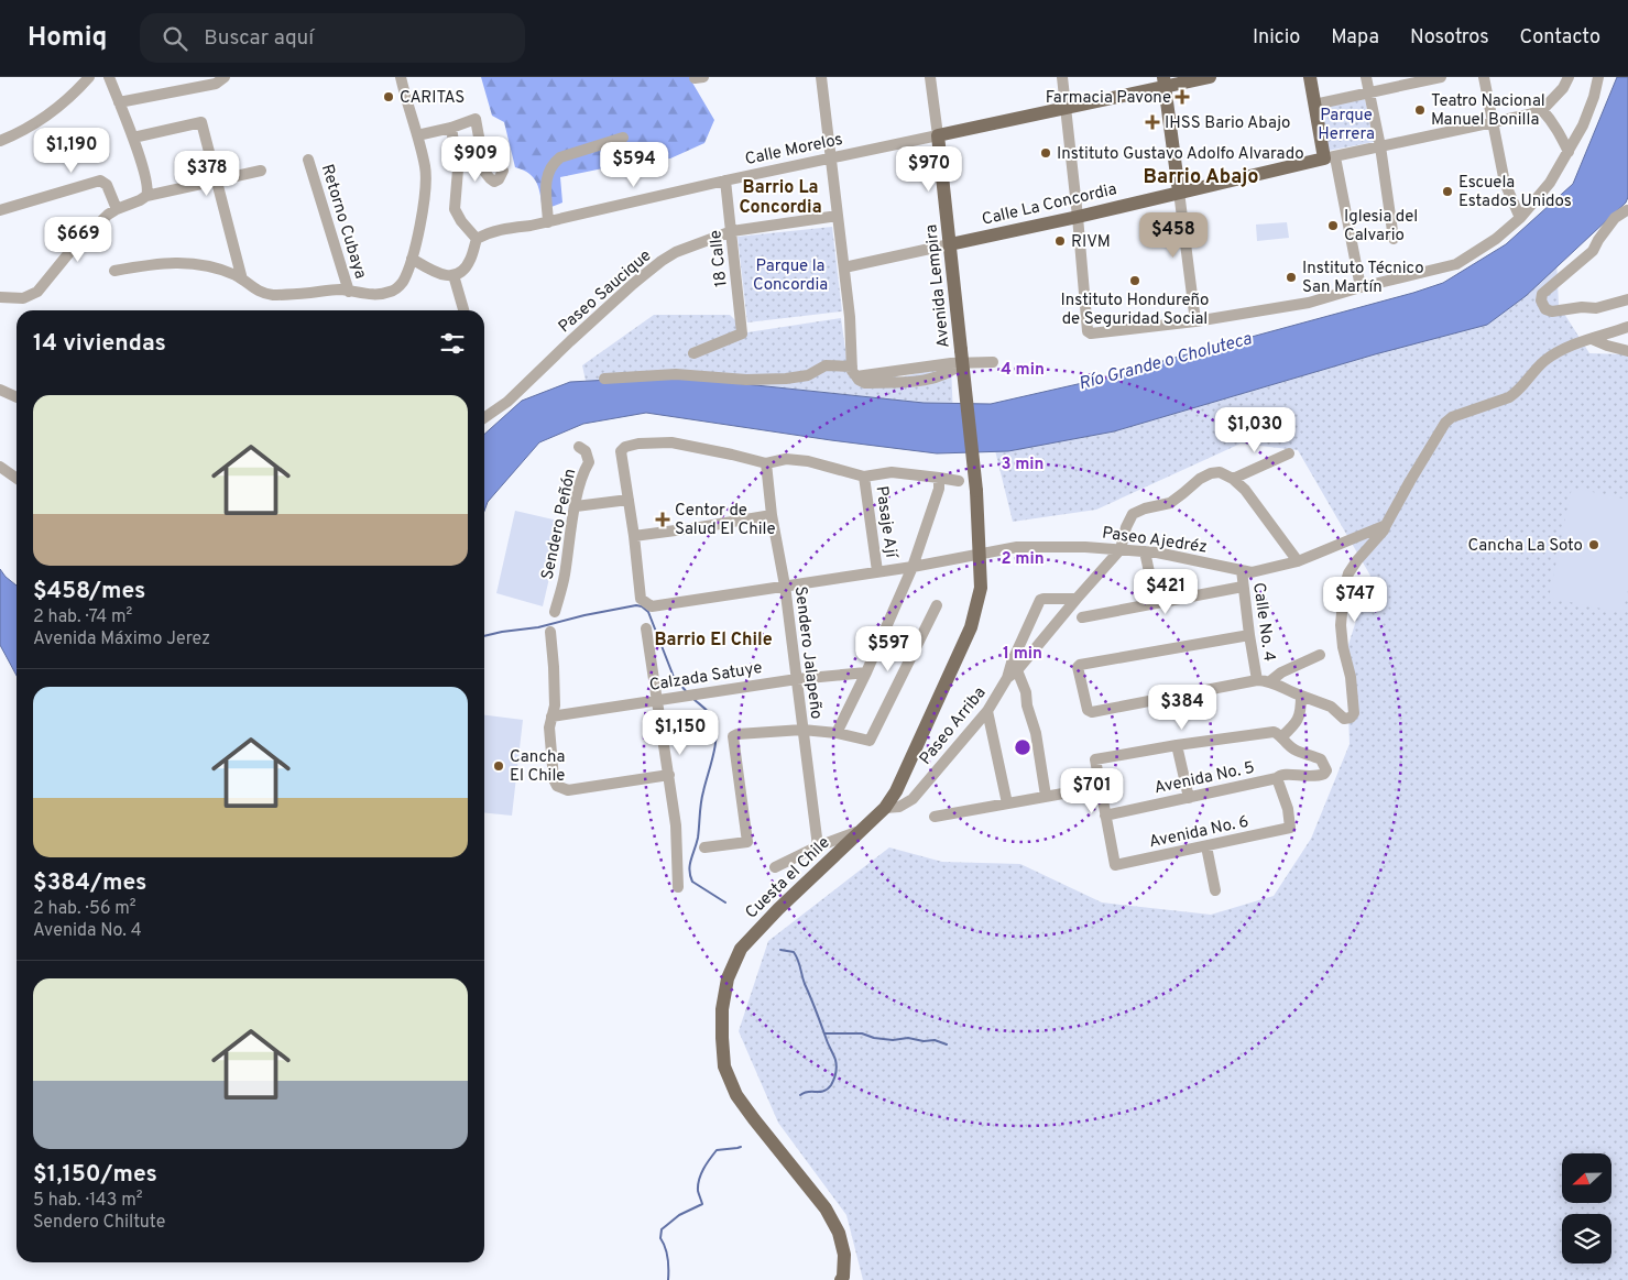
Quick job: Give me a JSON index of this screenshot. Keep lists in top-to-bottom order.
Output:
{
  "streets": {
    "main road": [
      "Calle Morelos",
      "Calle La Concordia",
      "Avenida Lempira",
      "Cuesta el Chile"
    ],
    "street": [
      "Retorno Cubaya",
      "18 Calle",
      "Paseo Saucique",
      "Pasaje Ají",
      "Sendero Peñón",
      "Paseo Ajedréz",
      "Calle No. 4",
      "Sendero Jalapeño",
      "Calzada Satuye",
      "Paseo Arriba",
      "Avenida No. 5",
      "Avenida No. 6"
    ]
  },
  "crossings": [
    ["Calle Morelos", "18 Calle"],
    ["Calle Morelos", "Avenida Lempira"],
    ["Calle La Concordia", "Avenida Lempira"],
    ["18 Calle", "Paseo Saucique"],
    ["Avenida Lempira", "Cuesta el Chile"],
    ["Pasaje Ají", "Paseo Ajedréz"],
    ["Paseo Ajedréz", "Calle No. 4"],
    ["Paseo Ajedréz", "Sendero Jalapeño"],
    ["Paseo Ajedréz", "Paseo Arriba"],
    ["Paseo Ajedréz", "Cuesta el Chile"],
    ["Sendero Jalapeño", "Calzada Satuye"],
    ["Paseo Arriba", "Cuesta el Chile"],
    ["Avenida No. 5", "Avenida No. 6"]
  ],
  "districts": ["Barrio Abajo", "Barrio La Concordia", "Barrio El Chile"],
  "water": ["Río Grande o Choluteca"],
  "parks": ["Parque Herrera", "Parque la Concordia"],
  "places": {
    "other": [
      "CARITAS",
      "Teatro Nacional Manuel Bonilla",
      "Instituto Gustavo Adolfo Alvarado",
      "Escuela Estados Unidos",
      "Iglesia del Calvario",
      "RIVM",
      "Instituto Técnico San Martín",
      "Instituto Hondureño de Seguridad Social",
      "Cancha La Soto",
      "Cancha El Chile"
    ],
    "health": ["Farmacia Pavone", "IHSS Bario Abajo", "Centor de Salud El Chile"]
  },
  "north": "left",
  "page": {
    "header": "Homiq",
    "search": "Buscar aquí",
    "nav": [
      "Inicio",
      "Mapa",
      "Nosotros",
      "Contacto"
    ],
    "price": [
      "$1,190",
      "$909",
      "$594",
      "$970",
      "$378",
      "$458",
      "$669",
      "$1,030",
      "$421",
      "$747",
      "$597",
      "$384",
      "$1,150",
      "$701"
    ],
    "heading": "14 viviendas",
    "list": [
      {
        "name": "$458/mes",
        "note": "2 hab. · 74 m² · Avenida Máximo Jerez"
      },
      {
        "name": "$384/mes",
        "note": "2 hab. · 56 m² · Avenida No. 4"
      },
      {
        "name": "$1,150/mes",
        "note": "5 hab. · 143 m² · Sendero Chiltute"
      }
    ]
  },
  "rings": [
    "4 min",
    "3 min",
    "2 min",
    "1 min"
  ]
}
